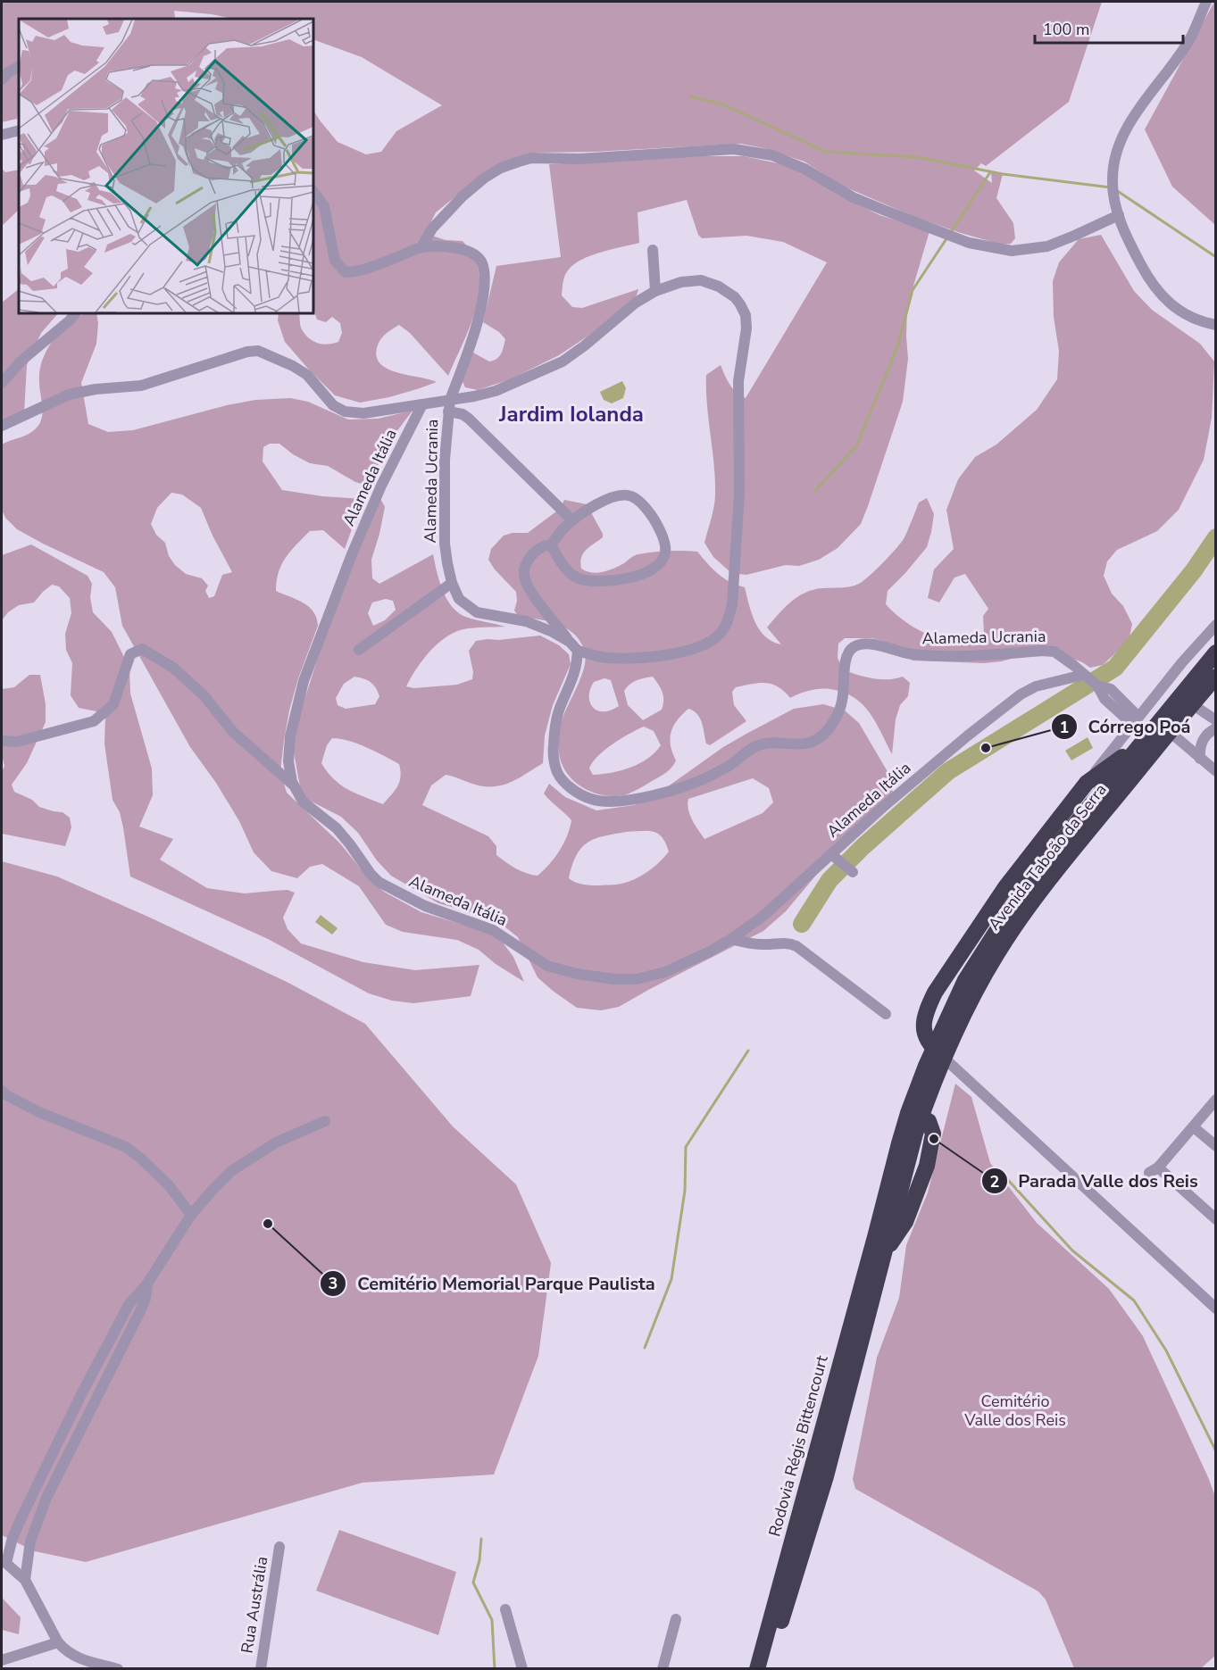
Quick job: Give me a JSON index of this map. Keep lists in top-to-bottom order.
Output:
{
  "streets": {
    "highway": ["Avenida Taboão da Serra", "Rodovia Régis Bittencourt"],
    "street": ["Alameda Itália", "Alameda Ucrania", "Rua Austrália"]
  },
  "crossings": [
    ["Alameda Itália", "Alameda Ucrania"],
    ["Avenida Taboão da Serra", "Rodovia Régis Bittencourt"]
  ],
  "districts": ["Jardim Iolanda"],
  "parks": ["Cemitério Valle dos Reis"],
  "places": ["Córrego Poá", "Parada Valle dos Reis", "Cemitério Memorial Parque Paulista"],
  "scale_bar": "100 m"
}
